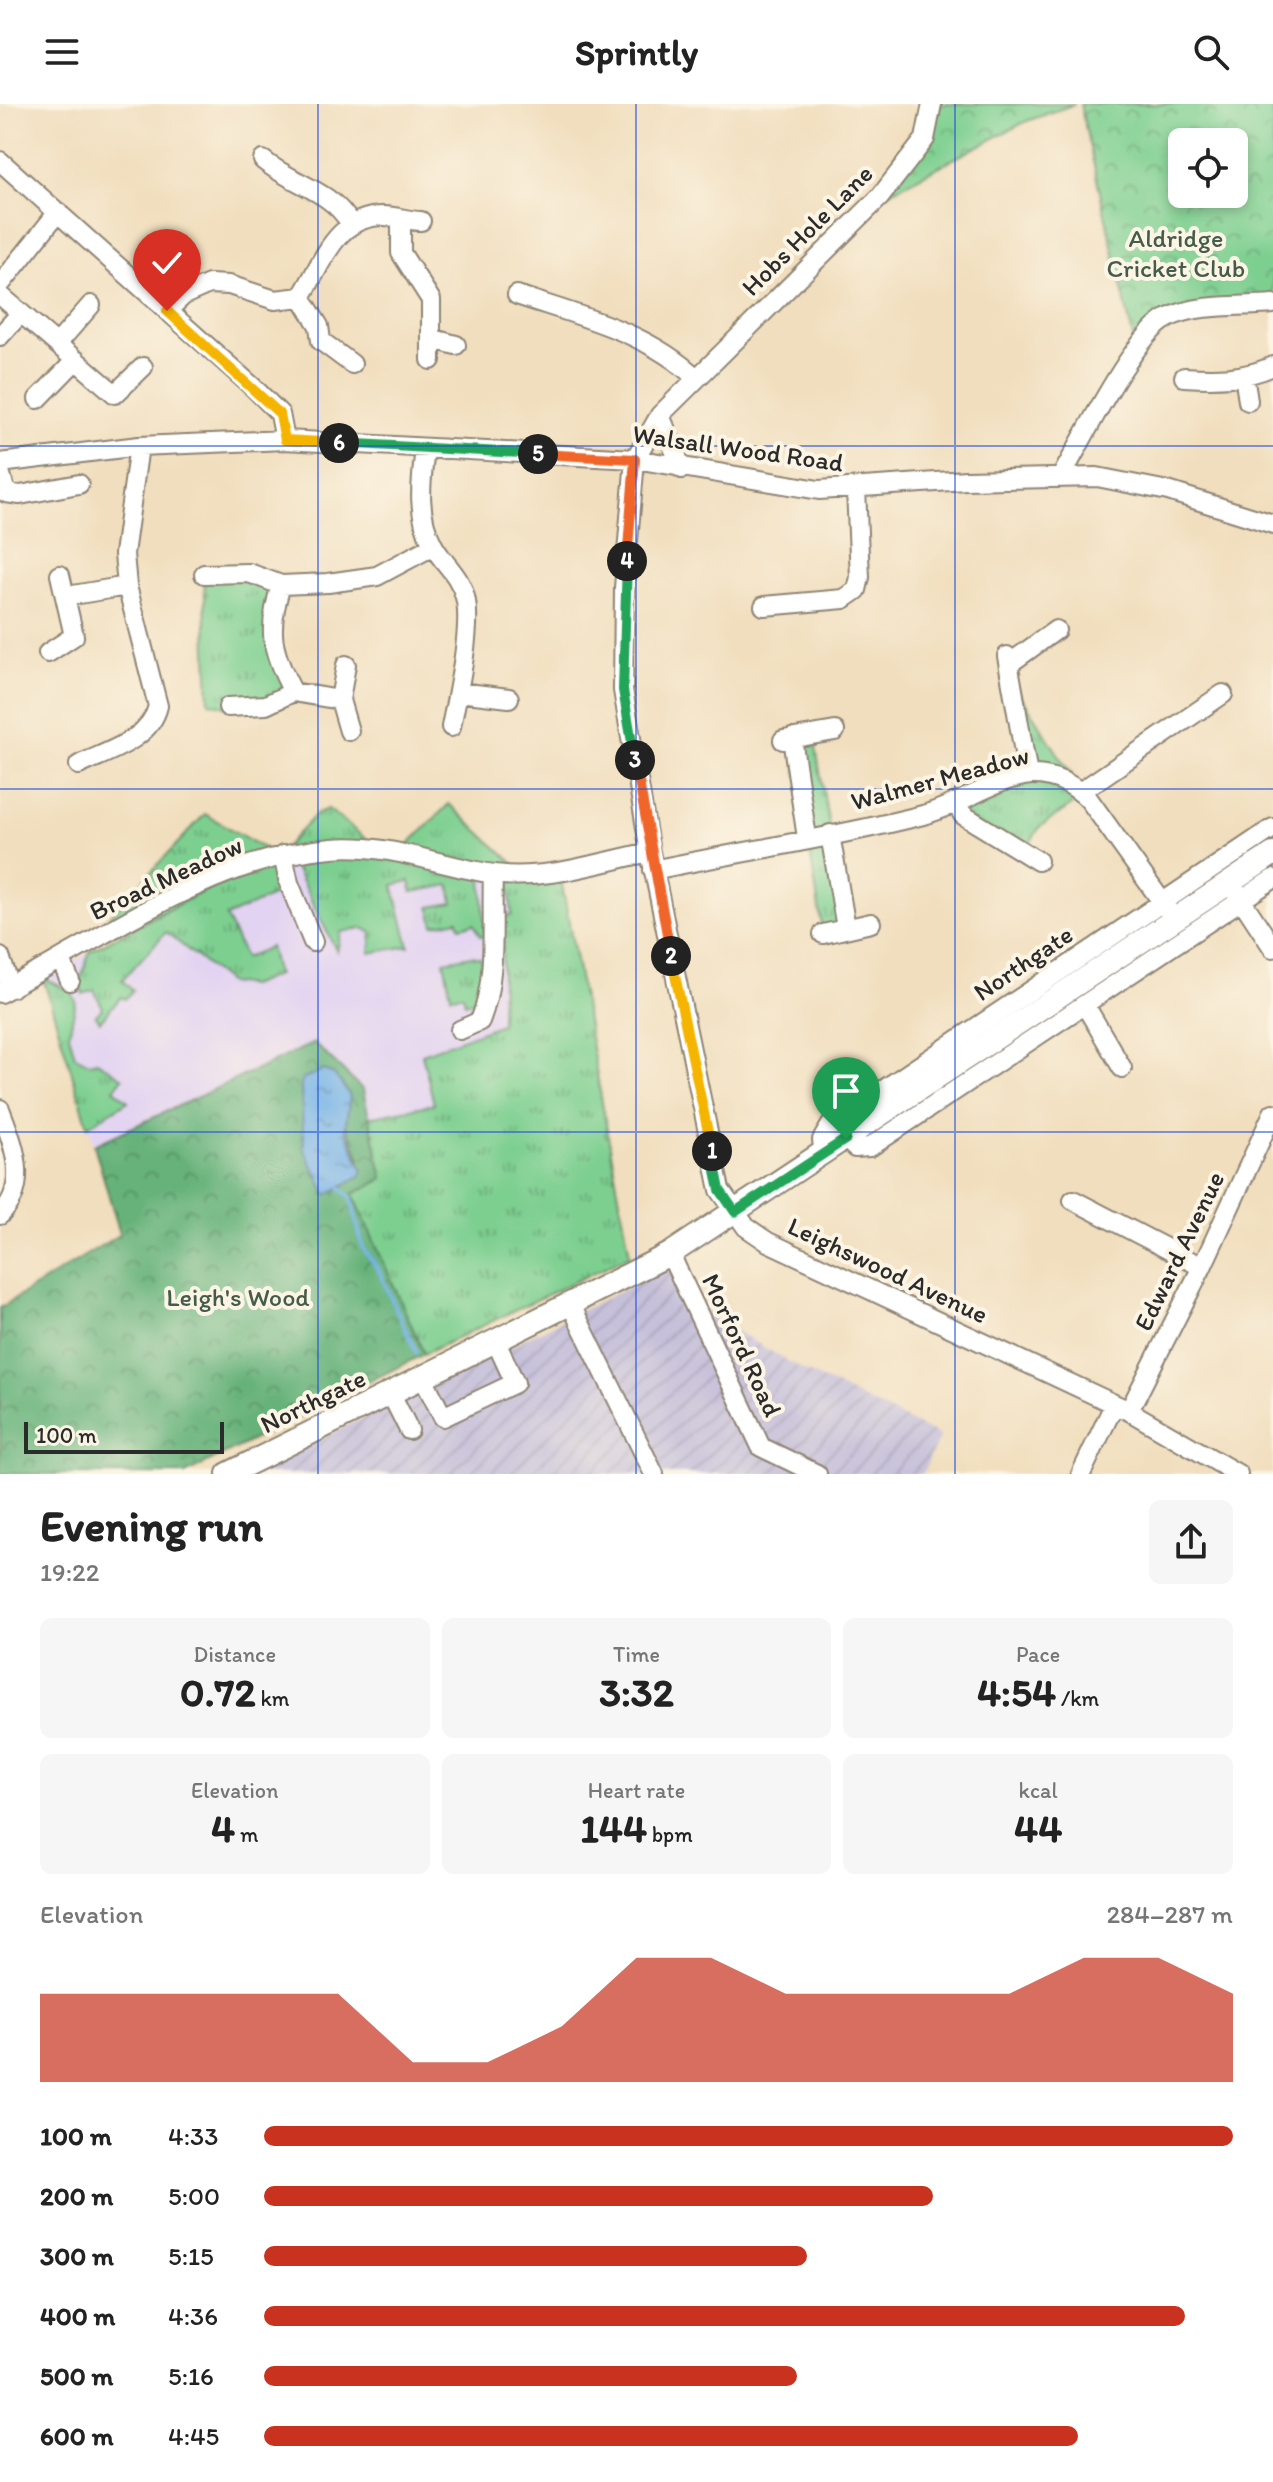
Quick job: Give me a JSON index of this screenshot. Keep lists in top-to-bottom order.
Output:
{
  "streets": {
    "main road": ["Northgate"],
    "street": [
      "Hobs Hole Lane",
      "Walsall Wood Road",
      "Walmer Meadow",
      "Broad Meadow",
      "Edward Avenue",
      "Leighswood Avenue",
      "Morford Road"
    ]
  },
  "crossings": [
    ["Hobs Hole Lane", "Walsall Wood Road"],
    ["Hobs Hole Lane", "Leighswood Avenue"],
    ["Walsall Wood Road", "Leighswood Avenue"],
    ["Walmer Meadow", "Broad Meadow"],
    ["Walmer Meadow", "Leighswood Avenue"],
    ["Broad Meadow", "Leighswood Avenue"],
    ["Northgate", "Leighswood Avenue"],
    ["Northgate", "Morford Road"],
    ["Edward Avenue", "Leighswood Avenue"]
  ],
  "parks": ["Aldridge Cricket Club", "Leigh's Wood"],
  "scale_bar": "100 m",
  "page": {
    "header": "Sprintly",
    "pins": [
      "6",
      "5",
      "4",
      "3",
      "2",
      "1"
    ],
    "scale": "100 m",
    "heading": ["Evening run", "19:22"],
    "stats": [
      ["Distance", "0.72 km"],
      ["Time", "3:32"],
      ["Pace", "4:54 /km"],
      ["Elevation", "4 m"],
      ["Heart rate", "144 bpm"],
      ["kcal", "44"]
    ],
    "chart": ["Elevation", "284–287 m"],
    "list": [
      {
        "name": "100 m",
        "note": "4:33"
      },
      {
        "name": "200 m",
        "note": "5:00"
      },
      {
        "name": "300 m",
        "note": "5:15"
      },
      {
        "name": "400 m",
        "note": "4:36"
      },
      {
        "name": "500 m",
        "note": "5:16"
      },
      {
        "name": "600 m",
        "note": "4:45"
      }
    ]
  }
}
